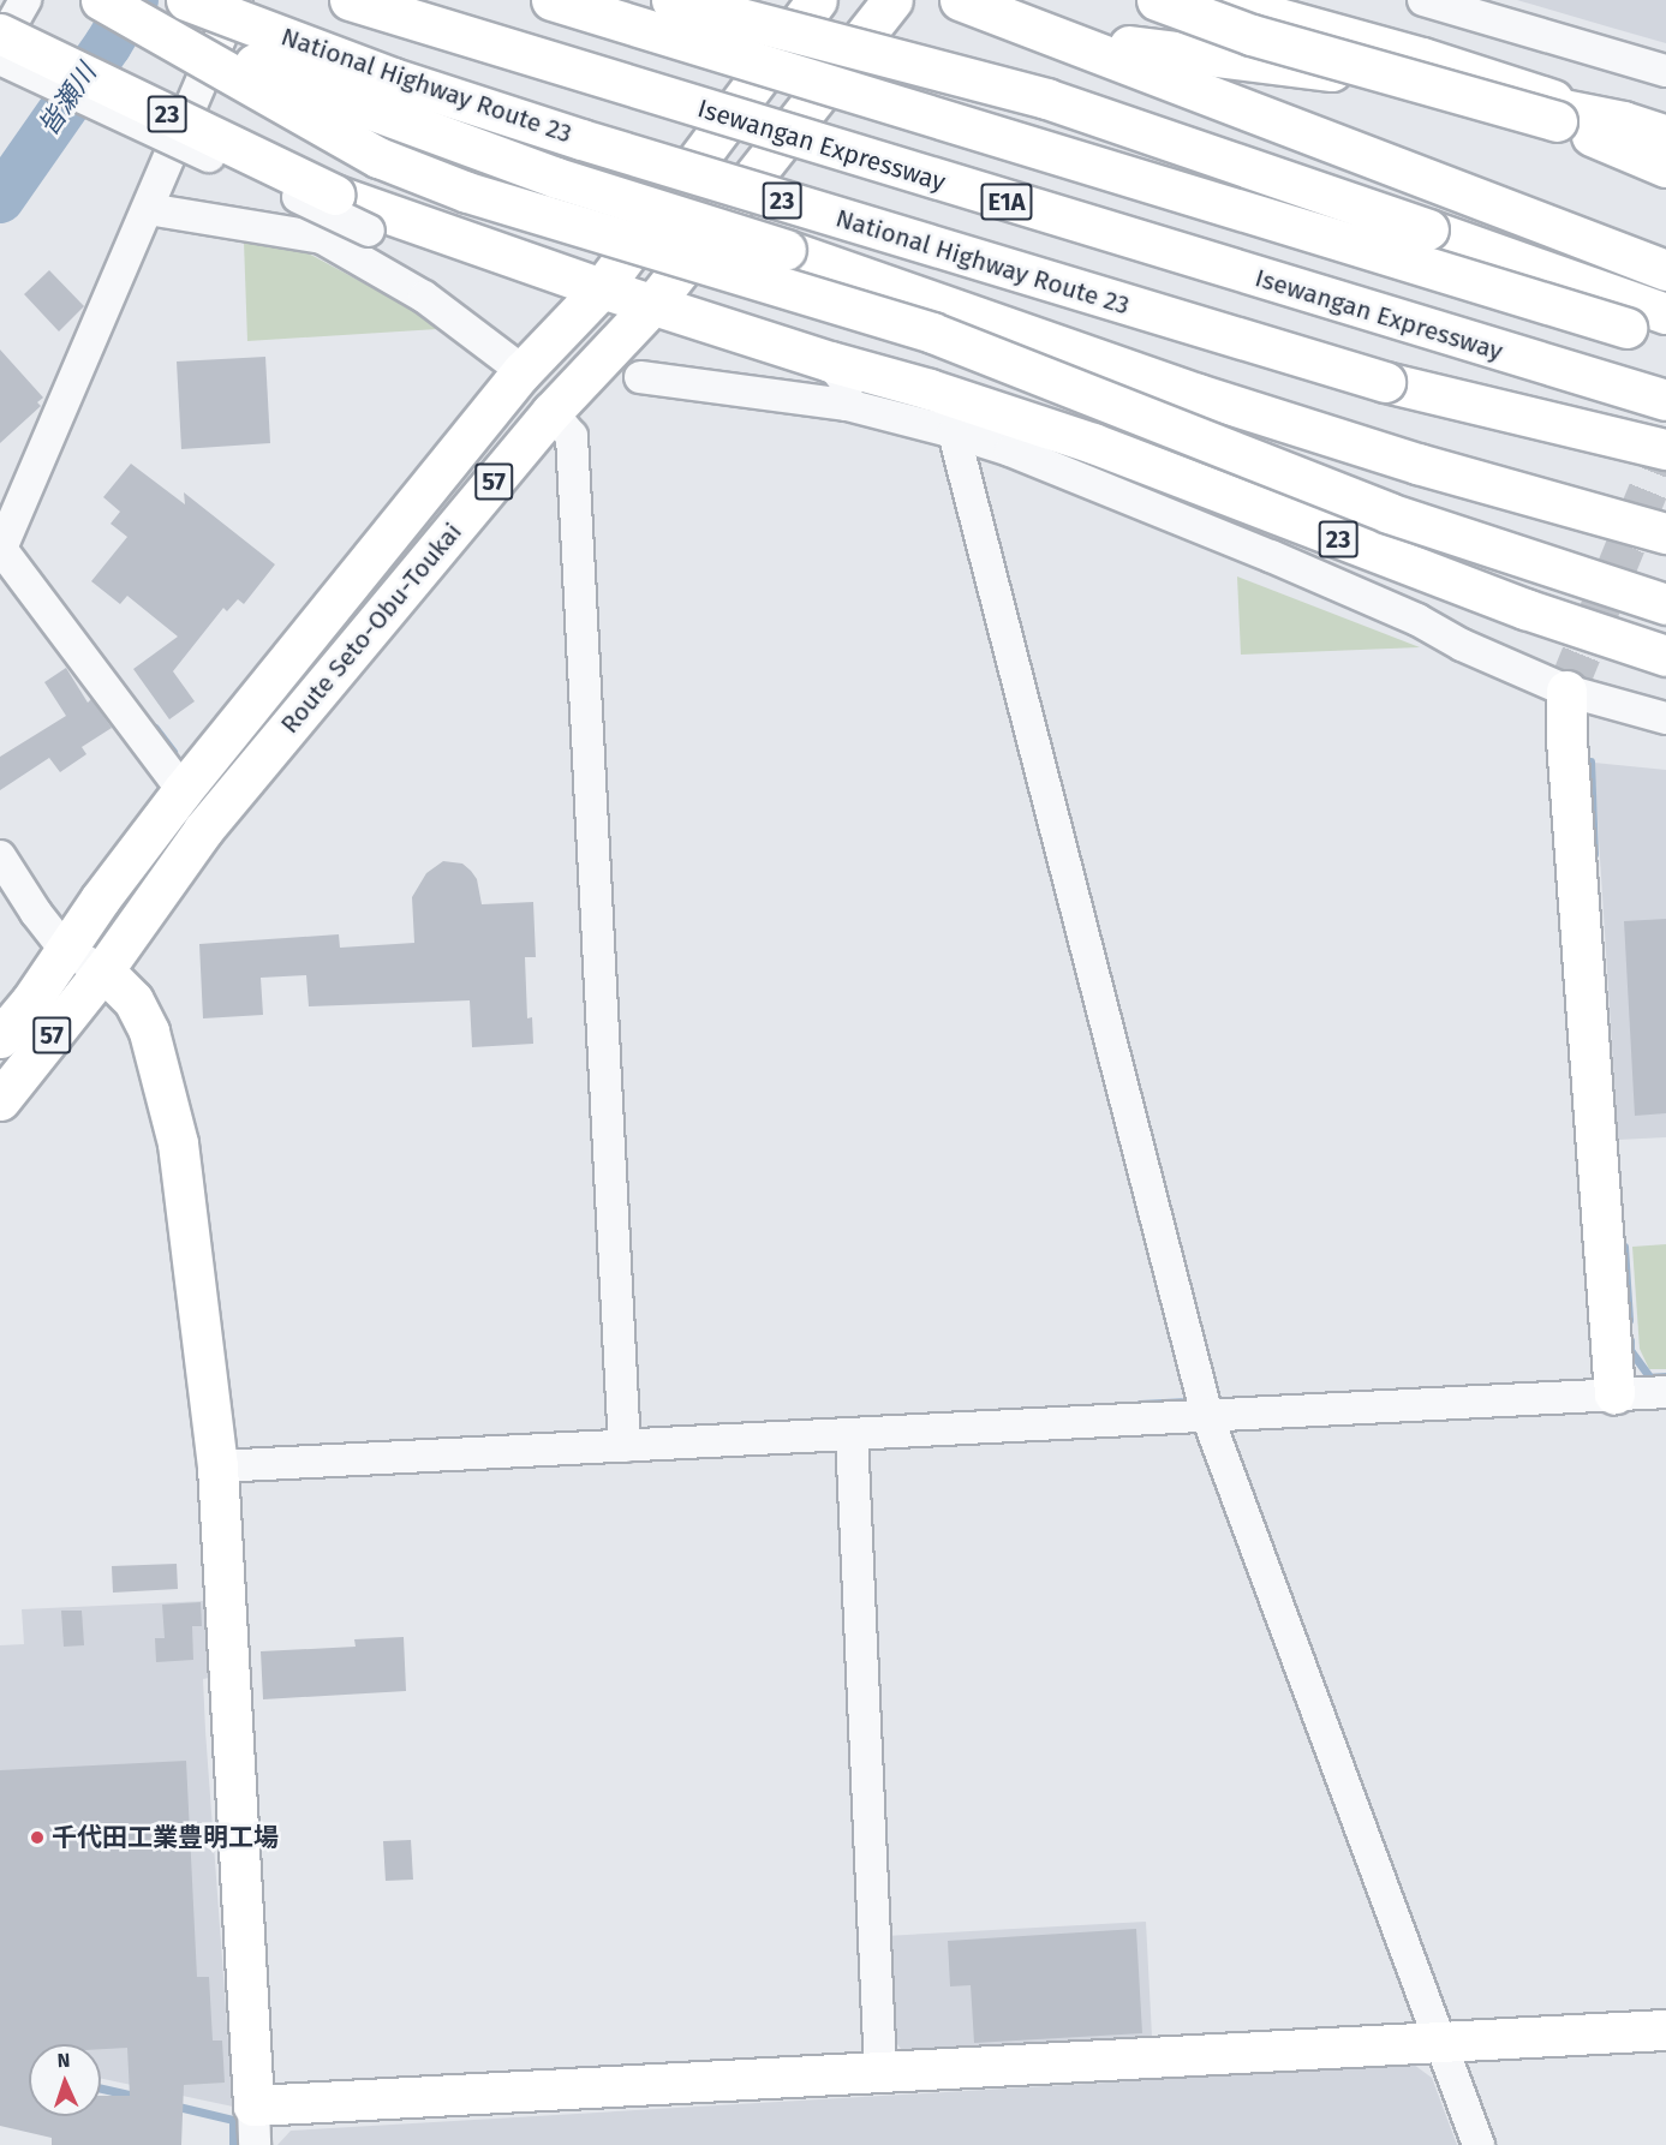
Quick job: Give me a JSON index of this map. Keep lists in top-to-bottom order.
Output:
{
  "streets": {
    "main road": [
      "National Highway Route 23",
      "23",
      "Isewangan Expressway",
      "E1A",
      "57",
      "Route Seto-Obu-Toukai"
    ]
  },
  "crossings": [
    ["23", "Route Seto-Obu-Toukai"]
  ],
  "water": ["皆瀬川"],
  "places": ["千代田工業豊明工場"],
  "north": "top"
}
